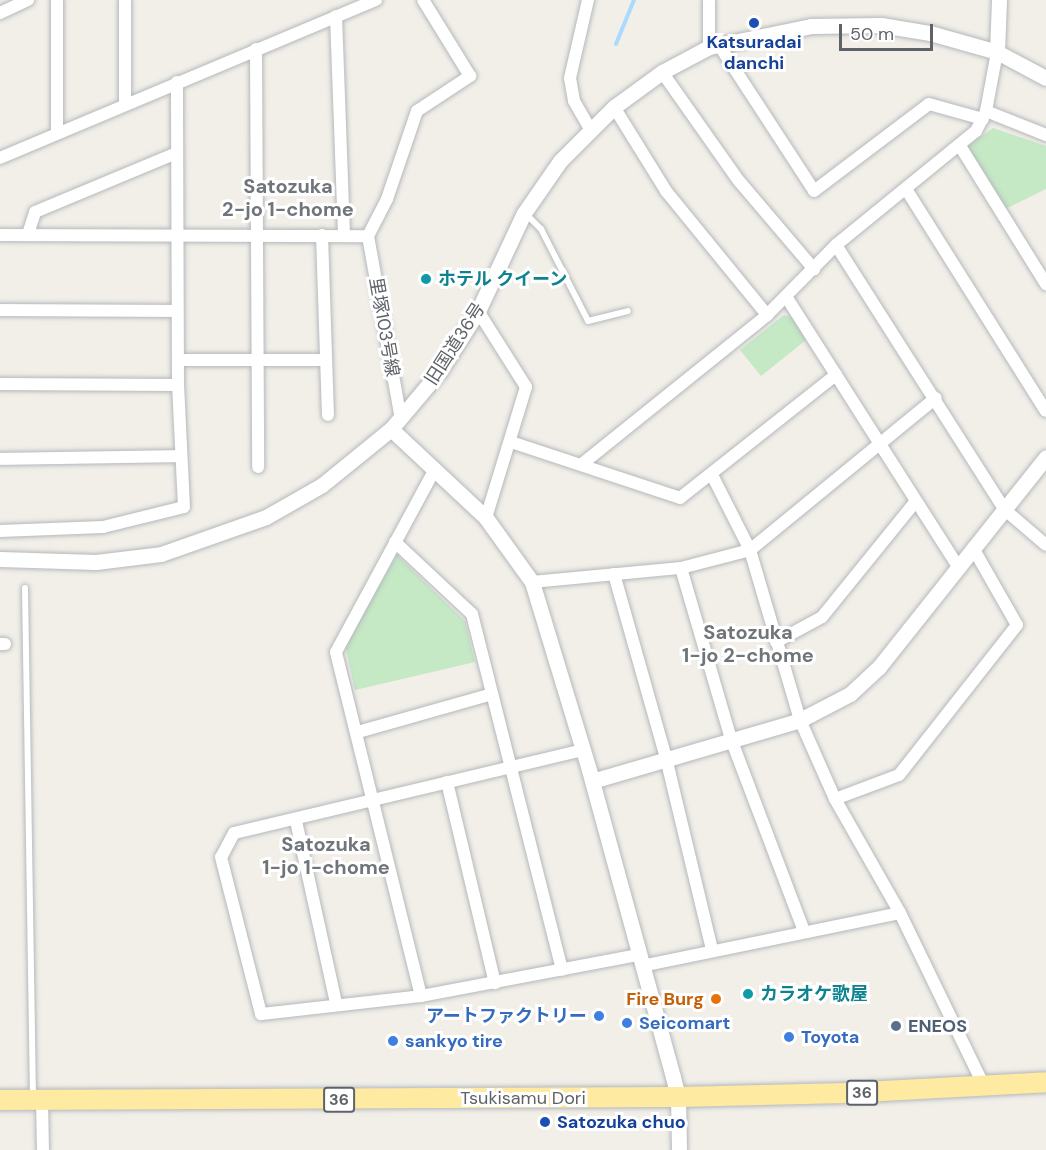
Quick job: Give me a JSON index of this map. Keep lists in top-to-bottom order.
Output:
{
  "streets": {
    "highway": ["36", "Tsukisamu Dori"],
    "street": ["里塚103号線", "旧国道36号"]
  },
  "crossings": [
    ["里塚103号線", "旧国道36号"]
  ],
  "districts": ["Satozuka 2-jo 1-chome", "Satozuka 1-jo 2-chome", "Satozuka 1-jo 1-chome"],
  "places": [
    "Katsuradai danchi",
    "ホテル クイーン",
    "カラオケ歌屋",
    "Fire Burg",
    "アートファクトリー",
    "Seicomart",
    "ENEOS",
    "Toyota",
    "sankyo tire",
    "Satozuka chuo"
  ],
  "scale_bar": "50 m"
}
